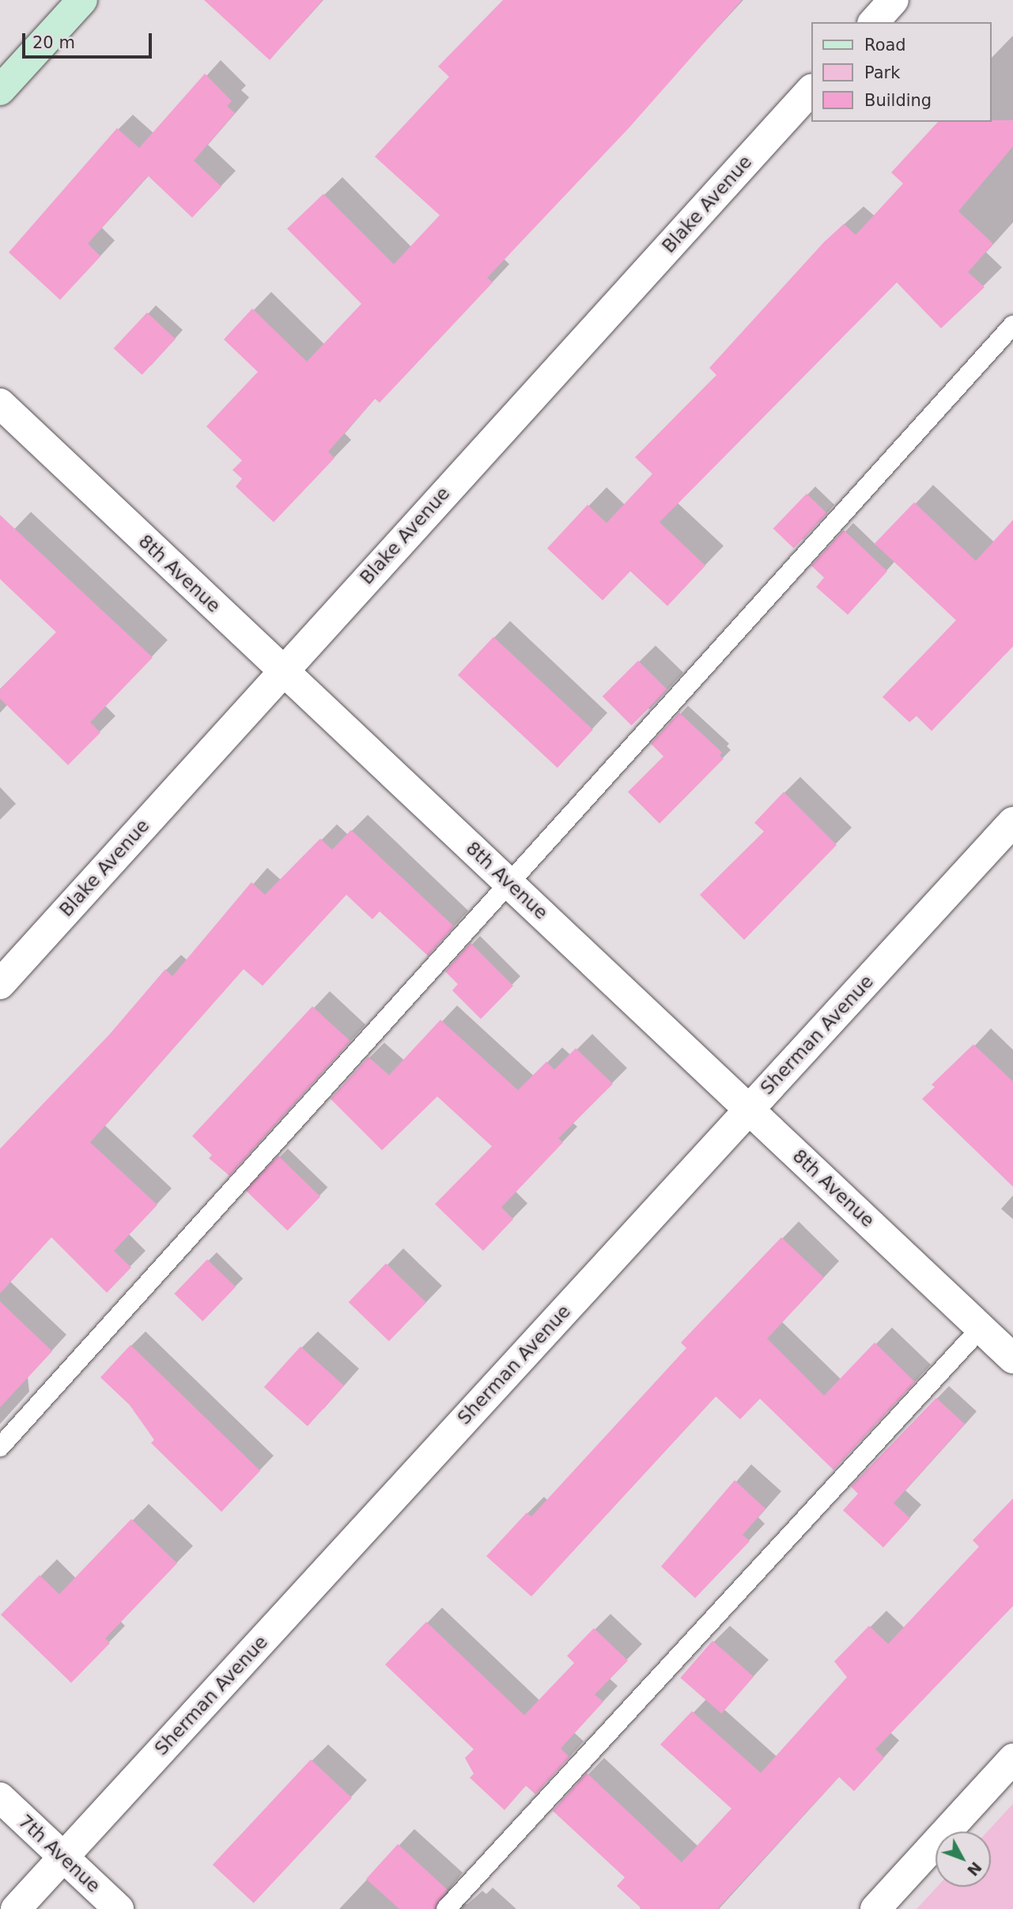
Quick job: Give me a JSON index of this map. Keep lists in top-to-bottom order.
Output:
{
  "streets": {
    "street": [
      "Blake Avenue",
      "8th Avenue",
      "Sherman Avenue",
      "7th Avenue"
    ]
  },
  "crossings": [
    ["Blake Avenue", "8th Avenue"],
    ["8th Avenue", "Sherman Avenue"],
    ["Sherman Avenue", "7th Avenue"]
  ],
  "legend": ["Road", "Park", "Building"],
  "scale_bar": "20 m",
  "north": "bottom right"
}
